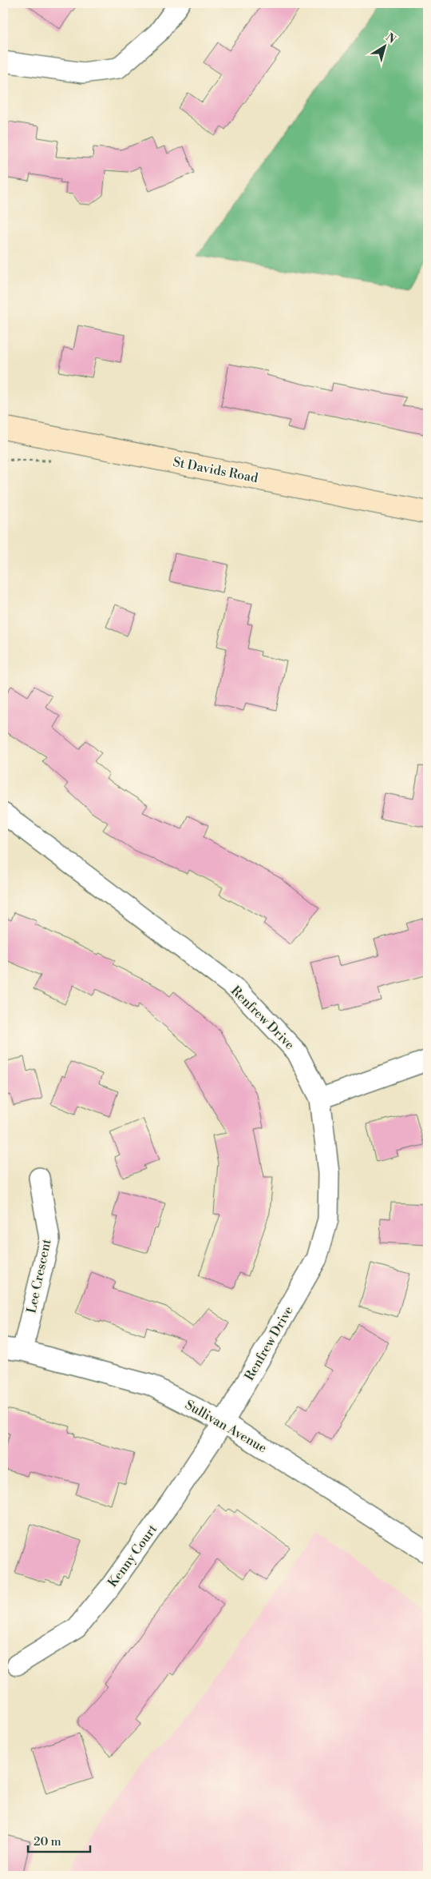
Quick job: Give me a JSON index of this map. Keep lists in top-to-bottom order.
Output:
{
  "streets": {
    "main road": ["St Davids Road"],
    "street": [
      "Renfrew Drive",
      "Lee Crescent",
      "Sullivan Avenue",
      "Kenny Court"
    ]
  },
  "crossings": [
    ["Renfrew Drive", "Sullivan Avenue"],
    ["Renfrew Drive", "Kenny Court"],
    ["Lee Crescent", "Sullivan Avenue"],
    ["Sullivan Avenue", "Kenny Court"]
  ],
  "scale_bar": "20 m",
  "north": "top right"
}
